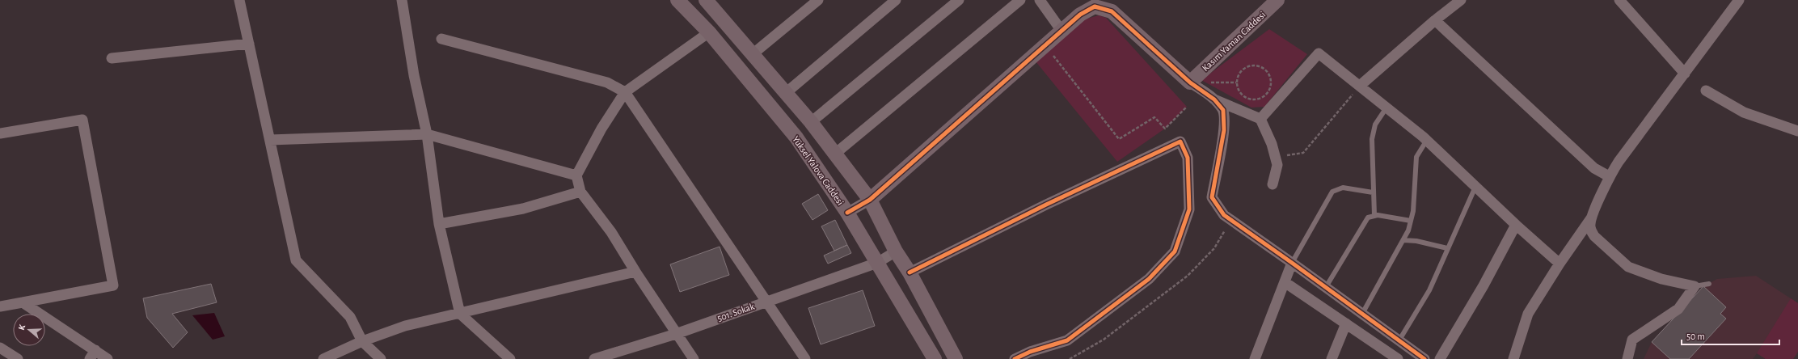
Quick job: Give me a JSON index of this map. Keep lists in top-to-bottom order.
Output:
{
  "streets": {
    "main road": ["Kasım Yaman Caddesi", "Yüksel Yalova Caddesi"],
    "street": ["501. Sokak"]
  },
  "crossings": [
    ["Yüksel Yalova Caddesi", "501. Sokak"]
  ],
  "scale_bar": "50 m",
  "north": "left"
}
